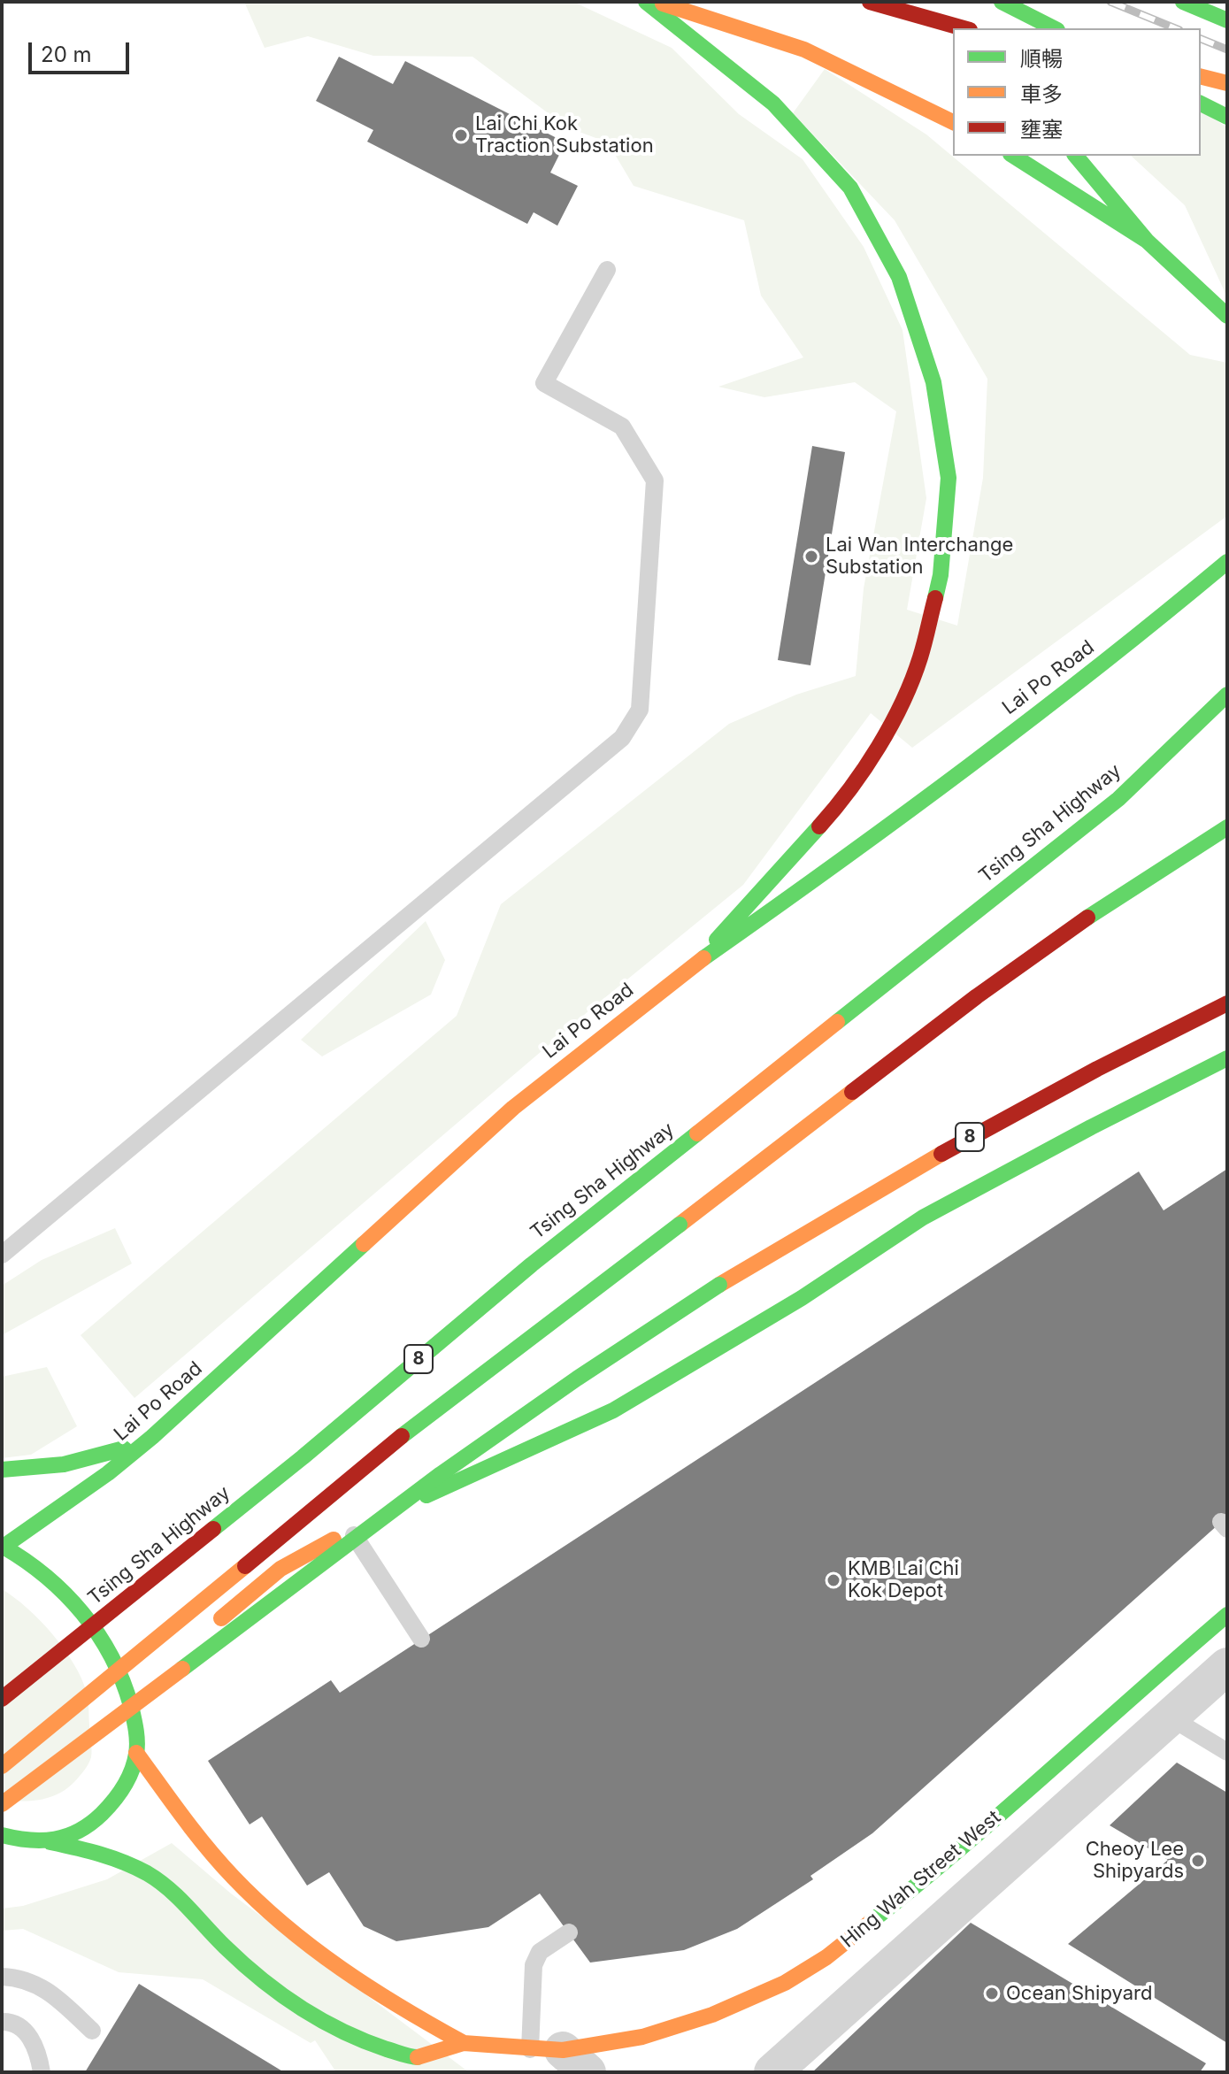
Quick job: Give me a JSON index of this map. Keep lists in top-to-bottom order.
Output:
{
  "streets": {
    "main road": [
      "Lai Po Road",
      "Tsing Sha Highway",
      "8",
      "Hing Wah Street West"
    ]
  },
  "places": [
    "Lai Chi Kok Traction Substation",
    "Lai Wan Interchange Substation",
    "KMB Lai Chi Kok Depot",
    "Cheoy Lee Shipyards",
    "Ocean Shipyard"
  ],
  "legend": ["順暢", "車多", "壅塞"],
  "scale_bar": "20 m"
}
